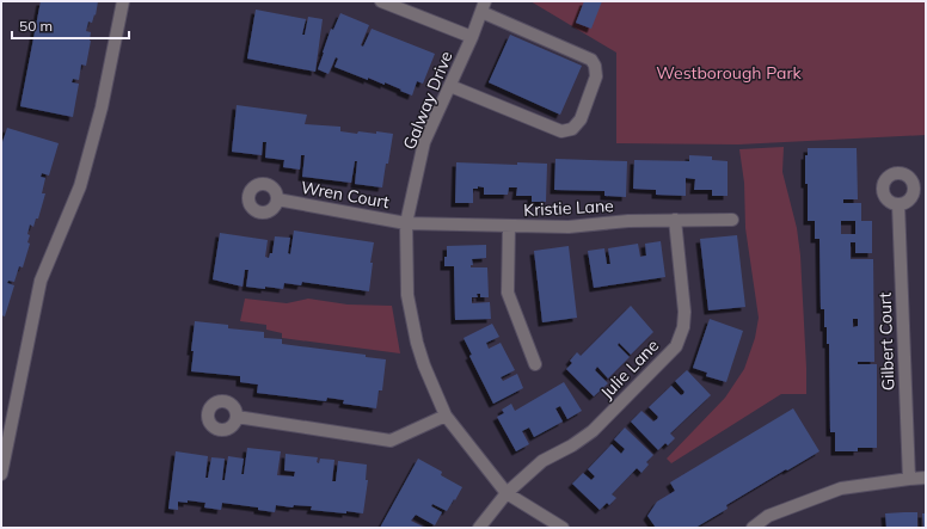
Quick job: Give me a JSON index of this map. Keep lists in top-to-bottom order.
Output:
{
  "streets": {
    "street": [
      "Galway Drive",
      "Wren Court",
      "Kristie Lane",
      "Gilbert Court",
      "Julie Lane"
    ]
  },
  "crossings": [
    ["Galway Drive", "Wren Court"],
    ["Galway Drive", "Kristie Lane"],
    ["Galway Drive", "Julie Lane"],
    ["Wren Court", "Kristie Lane"],
    ["Kristie Lane", "Julie Lane"]
  ],
  "parks": ["Westborough Park"],
  "scale_bar": "50 m"
}
